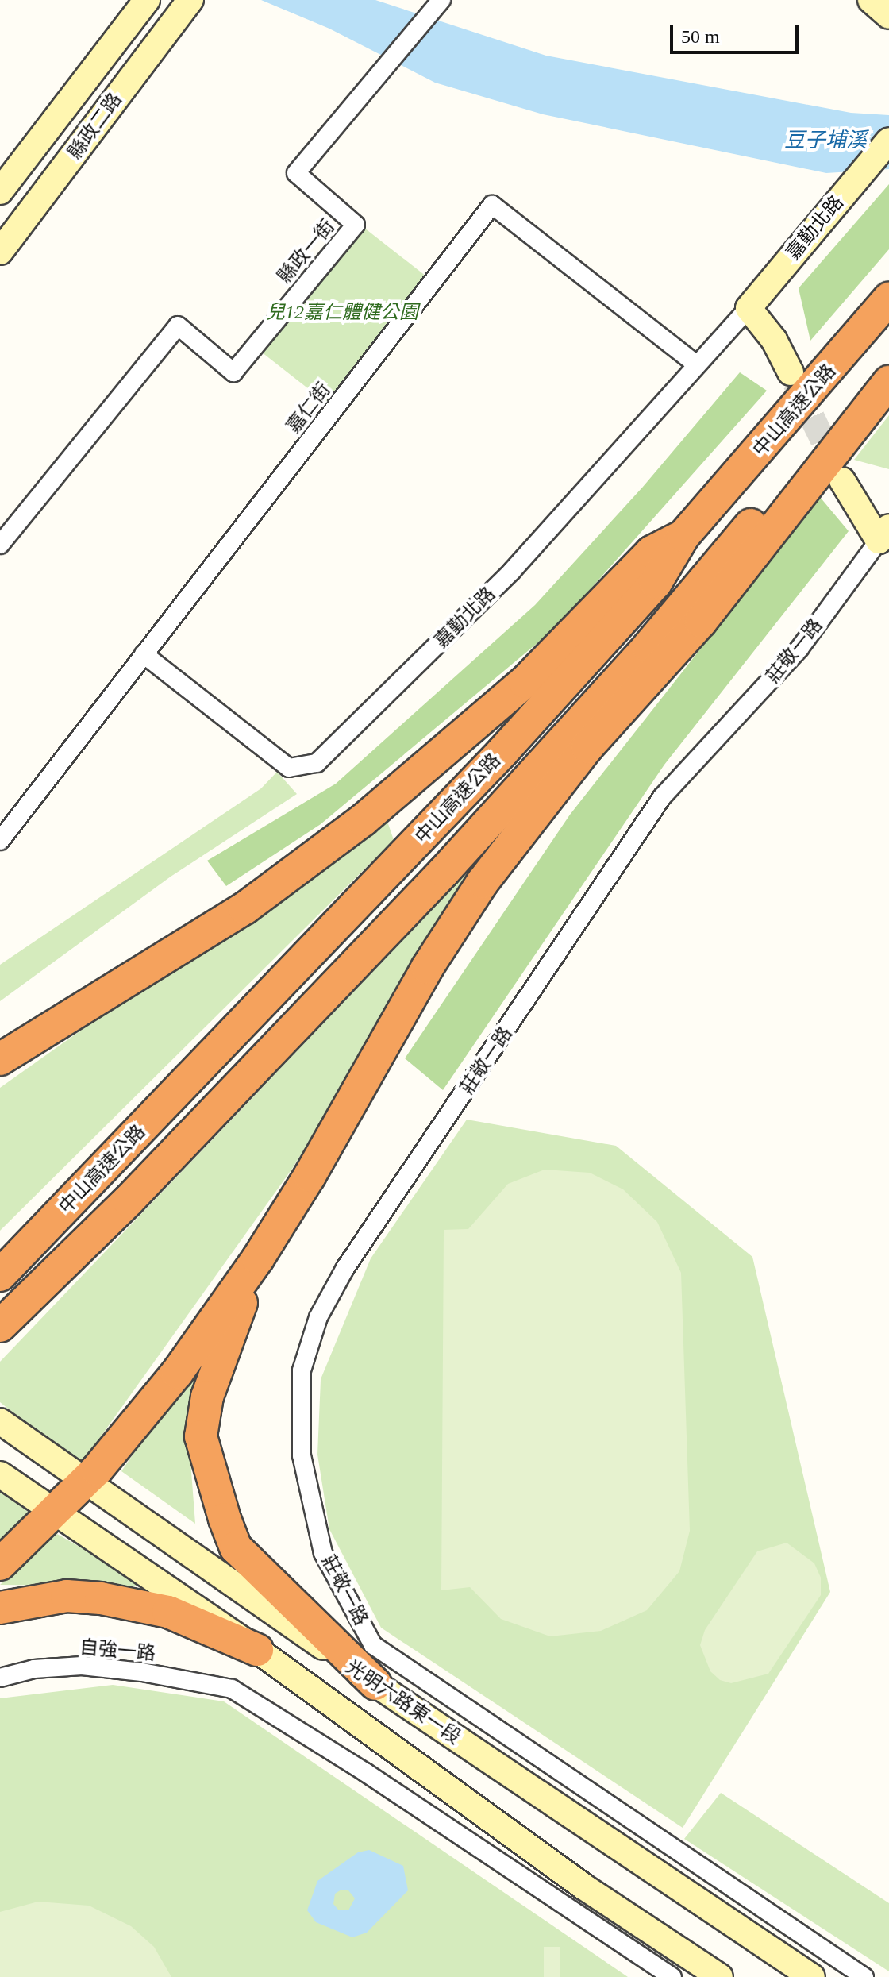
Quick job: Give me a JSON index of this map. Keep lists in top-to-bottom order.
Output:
{
  "streets": {
    "highway": ["中山高速公路"],
    "main road": [
      "縣政二路",
      "嘉勤北路",
      "莊敬一路",
      "光明六路東一段"
    ],
    "street": ["縣政一街", "嘉仁街", "自強一路"]
  },
  "crossings": [
    ["嘉勤北路", "嘉仁街"],
    ["莊敬一路", "光明六路東一段"]
  ],
  "water": ["豆子埔溪"],
  "parks": ["兒12嘉仁體健公園"],
  "scale_bar": "50 m"
}
